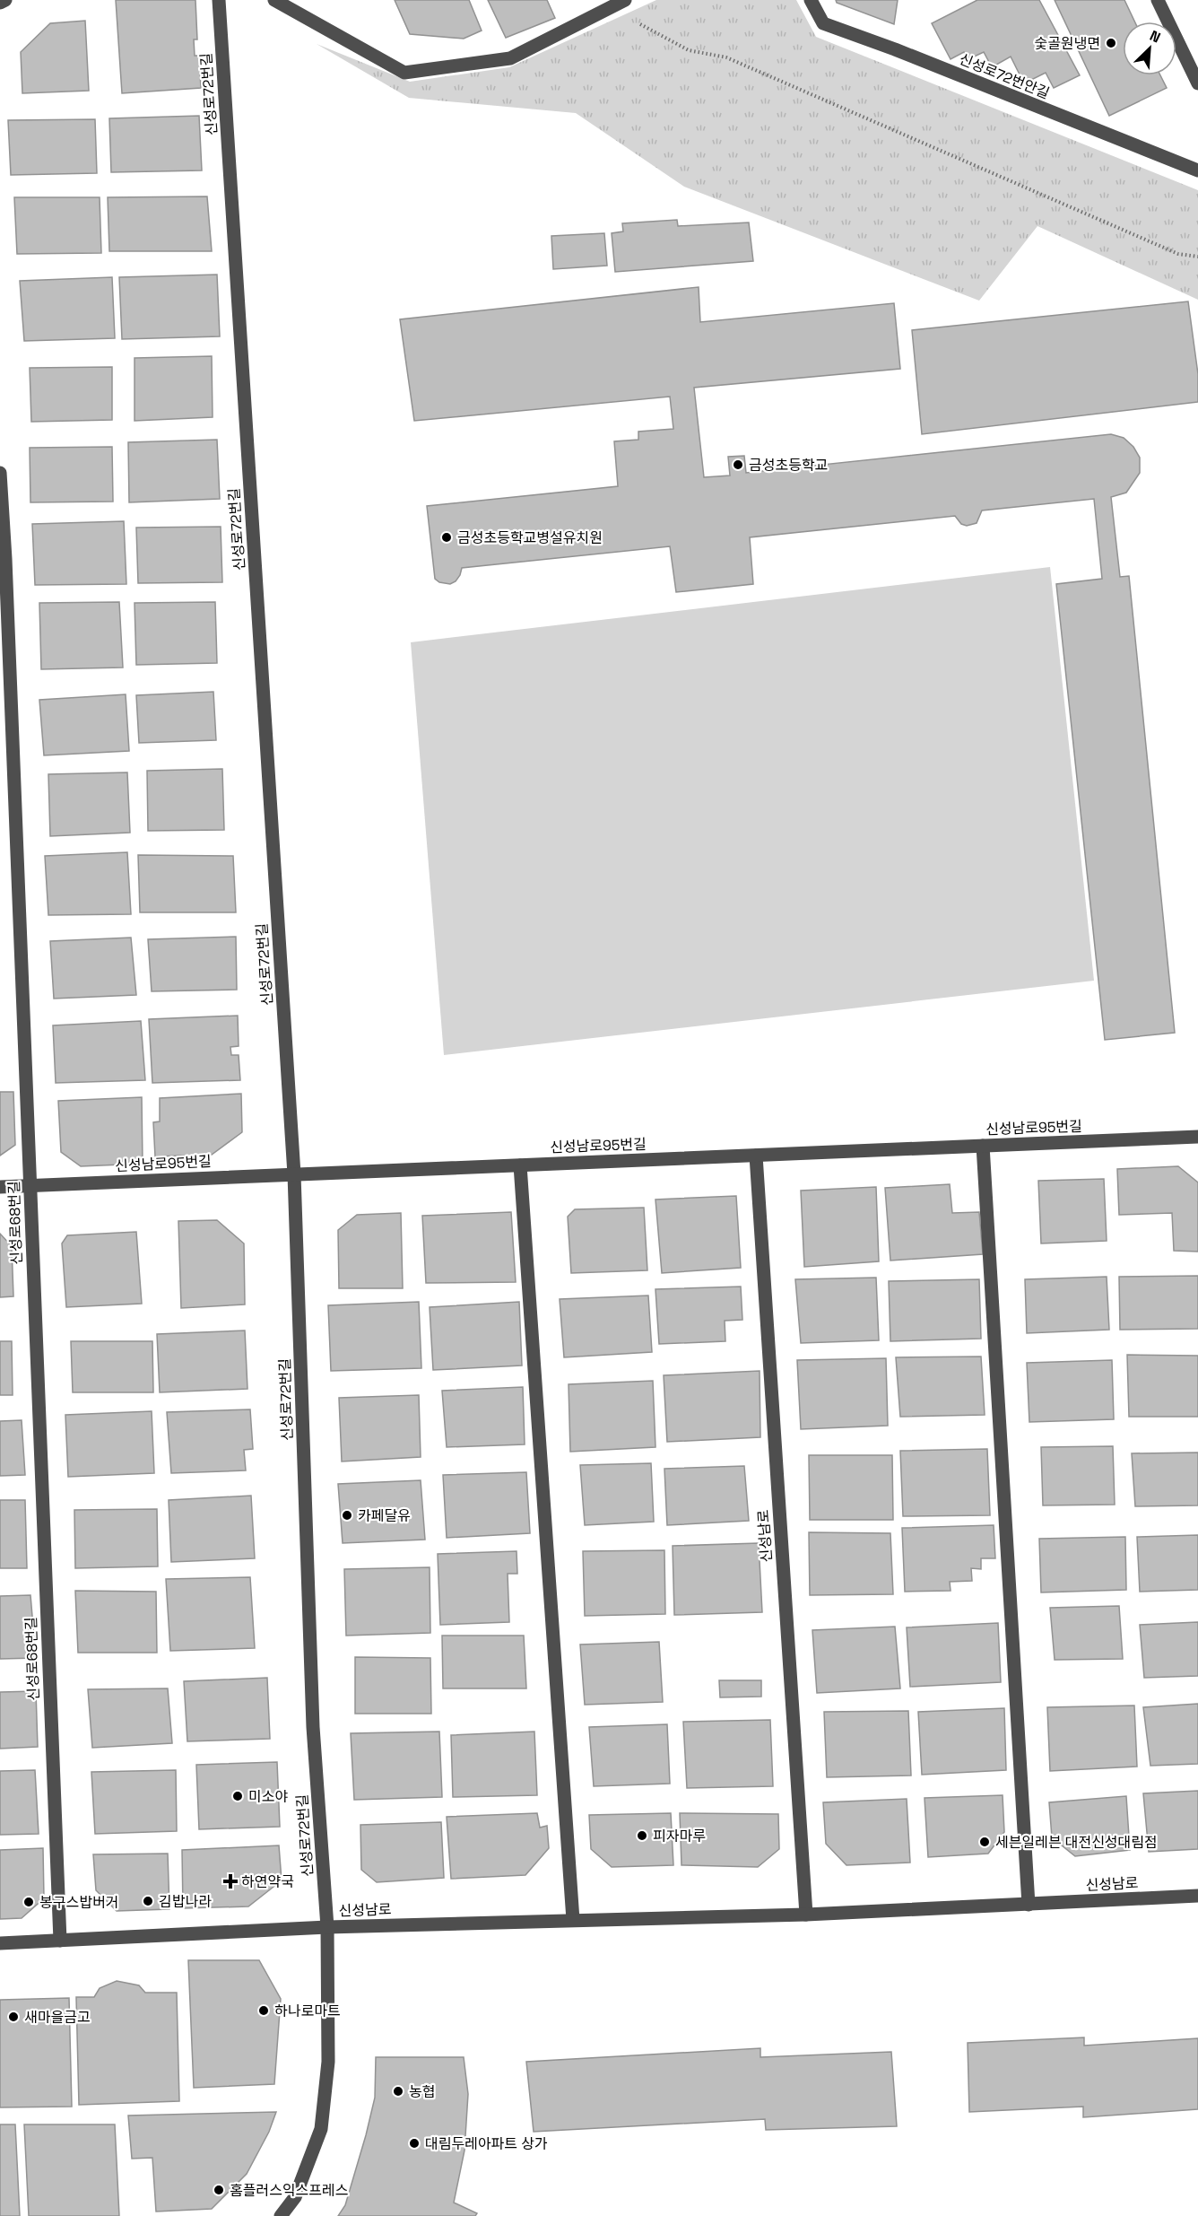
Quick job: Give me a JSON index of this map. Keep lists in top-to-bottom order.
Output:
{
  "streets": {
    "street": [
      "신성로72번안길",
      "신성로72번길",
      "신성남로95번길",
      "신성로68번길",
      "신성남로"
    ]
  },
  "crossings": [
    ["신성로72번길", "신성남로95번길"],
    ["신성로72번길", "신성남로"],
    ["신성남로95번길", "신성로68번길"],
    ["신성남로95번길", "신성남로"]
  ],
  "places": {
    "other": [
      "숯골원냉면",
      "금성초등학교",
      "금성초등학교병설유치원",
      "카페달유",
      "미소야",
      "피자마루",
      "세븐일레븐 대전신성대림점",
      "김밥나라",
      "봉구스밥버거",
      "하나로마트",
      "새마을금고",
      "농협",
      "대림두레아파트 상가",
      "홈플러스익스프레스"
    ],
    "health": ["하연약국"]
  },
  "north": "top right"
}
